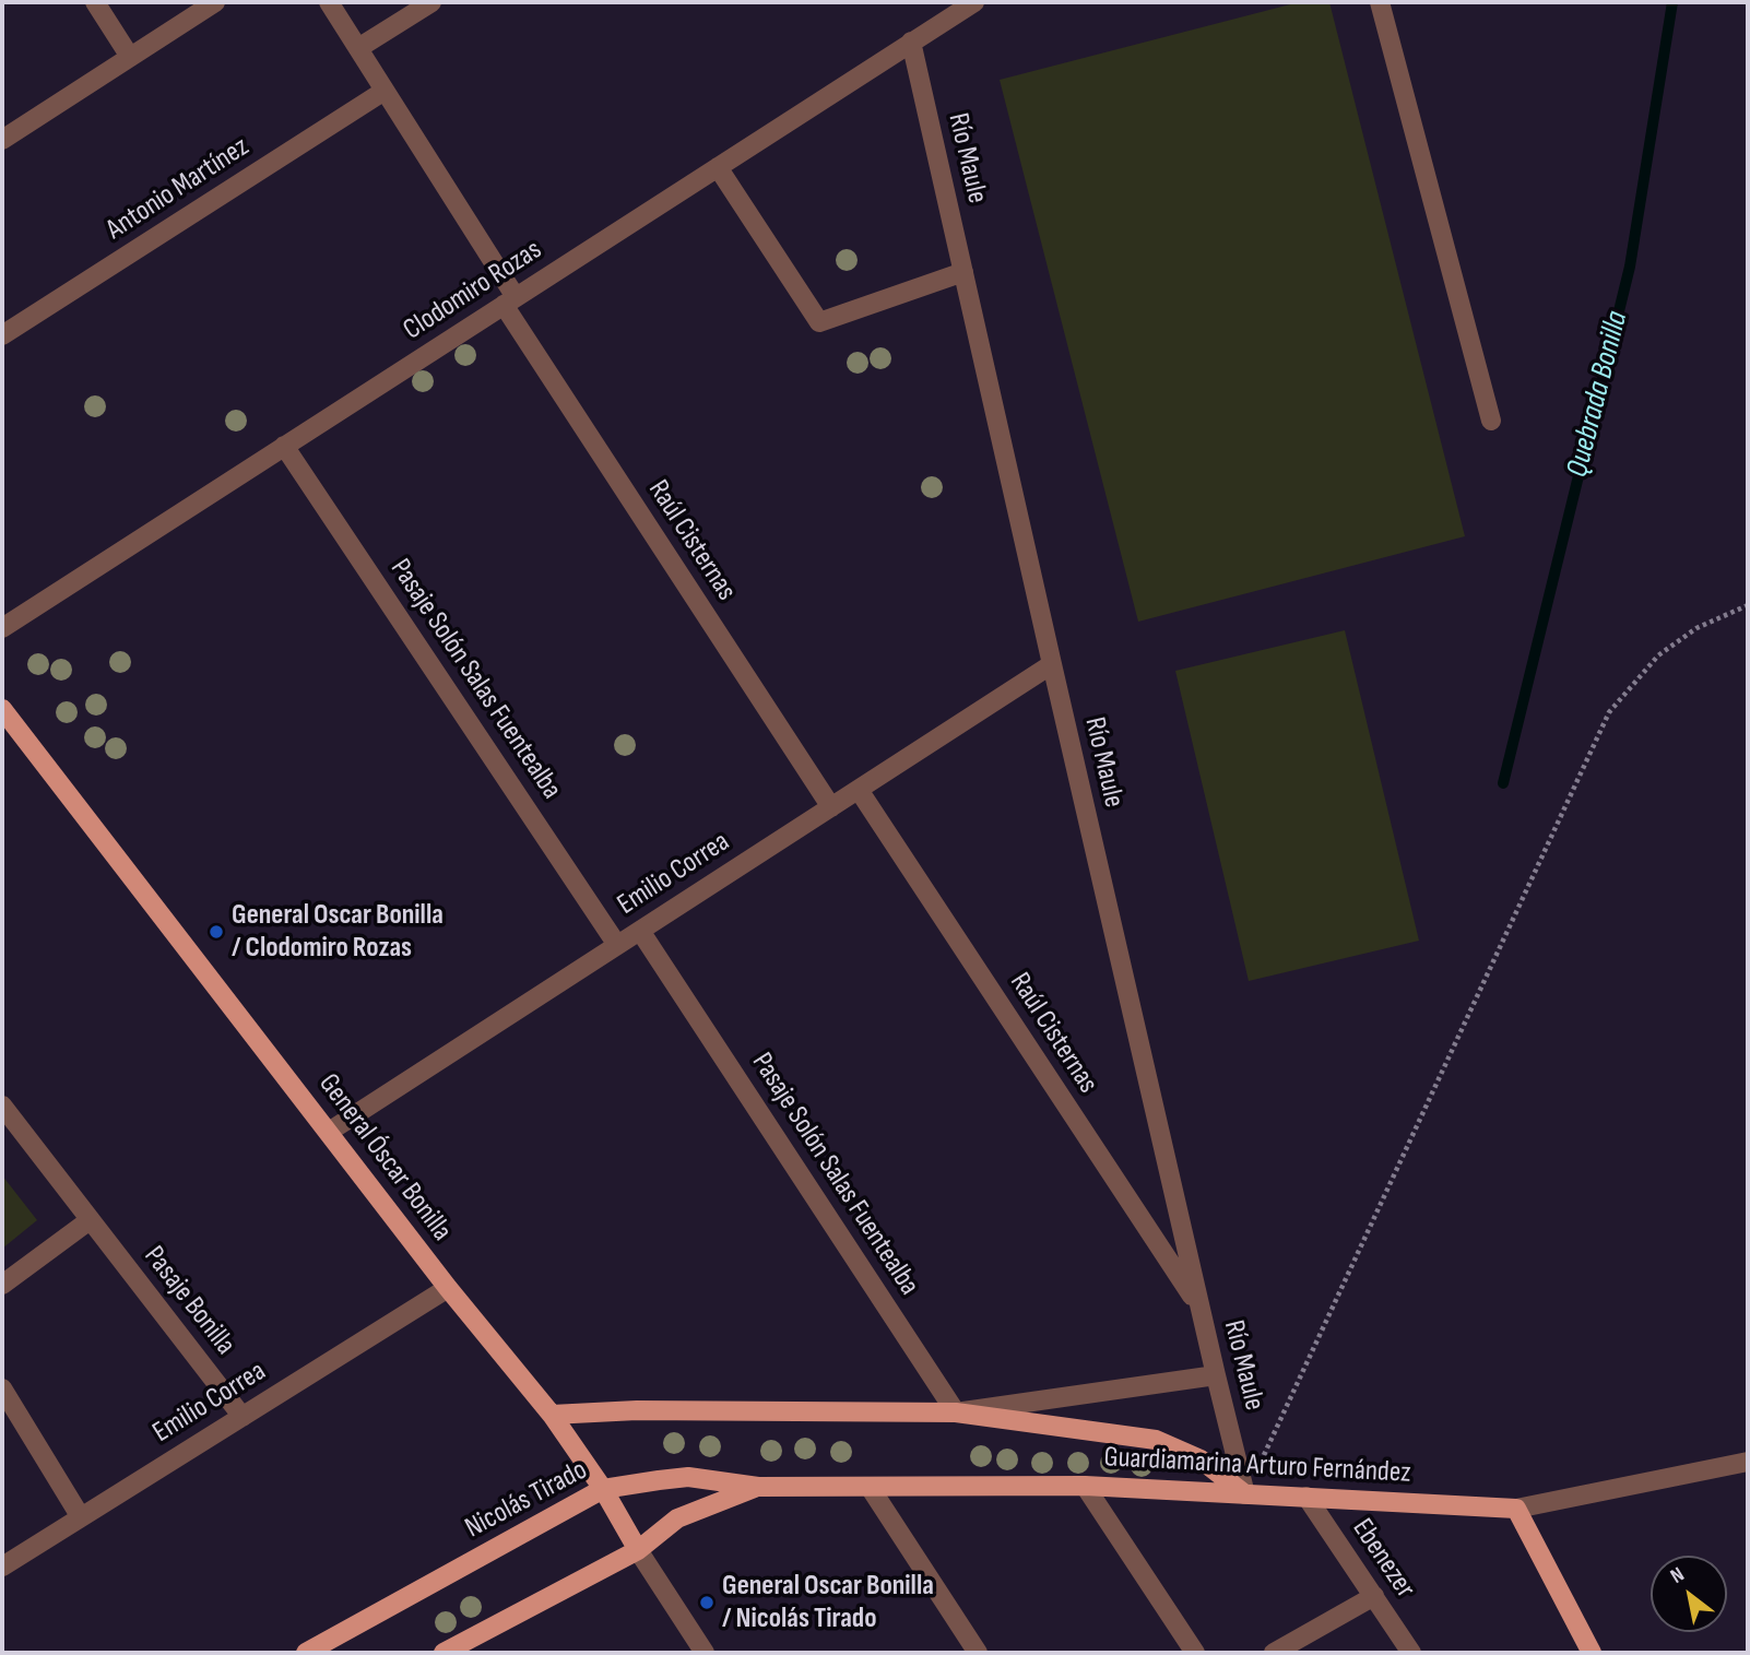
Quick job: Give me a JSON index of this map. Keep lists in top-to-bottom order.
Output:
{
  "streets": {
    "main road": ["General Óscar Bonilla", "Guardiamarina Arturo Fernández", "Nicolás Tirado"],
    "street": [
      "Río Maule",
      "Antonio Martínez",
      "Clodomiro Rozas",
      "Raúl Cisternas",
      "Pasaje Solón Salas Fuentealba",
      "Emilio Correa",
      "Pasaje Bonilla",
      "Ebenezer"
    ]
  },
  "crossings": [
    ["Río Maule", "Clodomiro Rozas"],
    ["Río Maule", "Raúl Cisternas"],
    ["Río Maule", "Emilio Correa"],
    ["Río Maule", "Guardiamarina Arturo Fernández"],
    ["Antonio Martínez", "Raúl Cisternas"],
    ["Clodomiro Rozas", "Raúl Cisternas"],
    ["Clodomiro Rozas", "Pasaje Solón Salas Fuentealba"],
    ["Raúl Cisternas", "Emilio Correa"],
    ["Pasaje Solón Salas Fuentealba", "Emilio Correa"],
    ["Emilio Correa", "General Óscar Bonilla"],
    ["Emilio Correa", "Pasaje Bonilla"],
    ["General Óscar Bonilla", "Nicolás Tirado"],
    ["Guardiamarina Arturo Fernández", "Nicolás Tirado"],
    ["Guardiamarina Arturo Fernández", "Ebenezer"]
  ],
  "water": ["Quebrada Bonilla"],
  "places": ["General Oscar Bonilla / Clodomiro Rozas", "General Oscar Bonilla / Nicolás Tirado"],
  "north": "top left"
}
